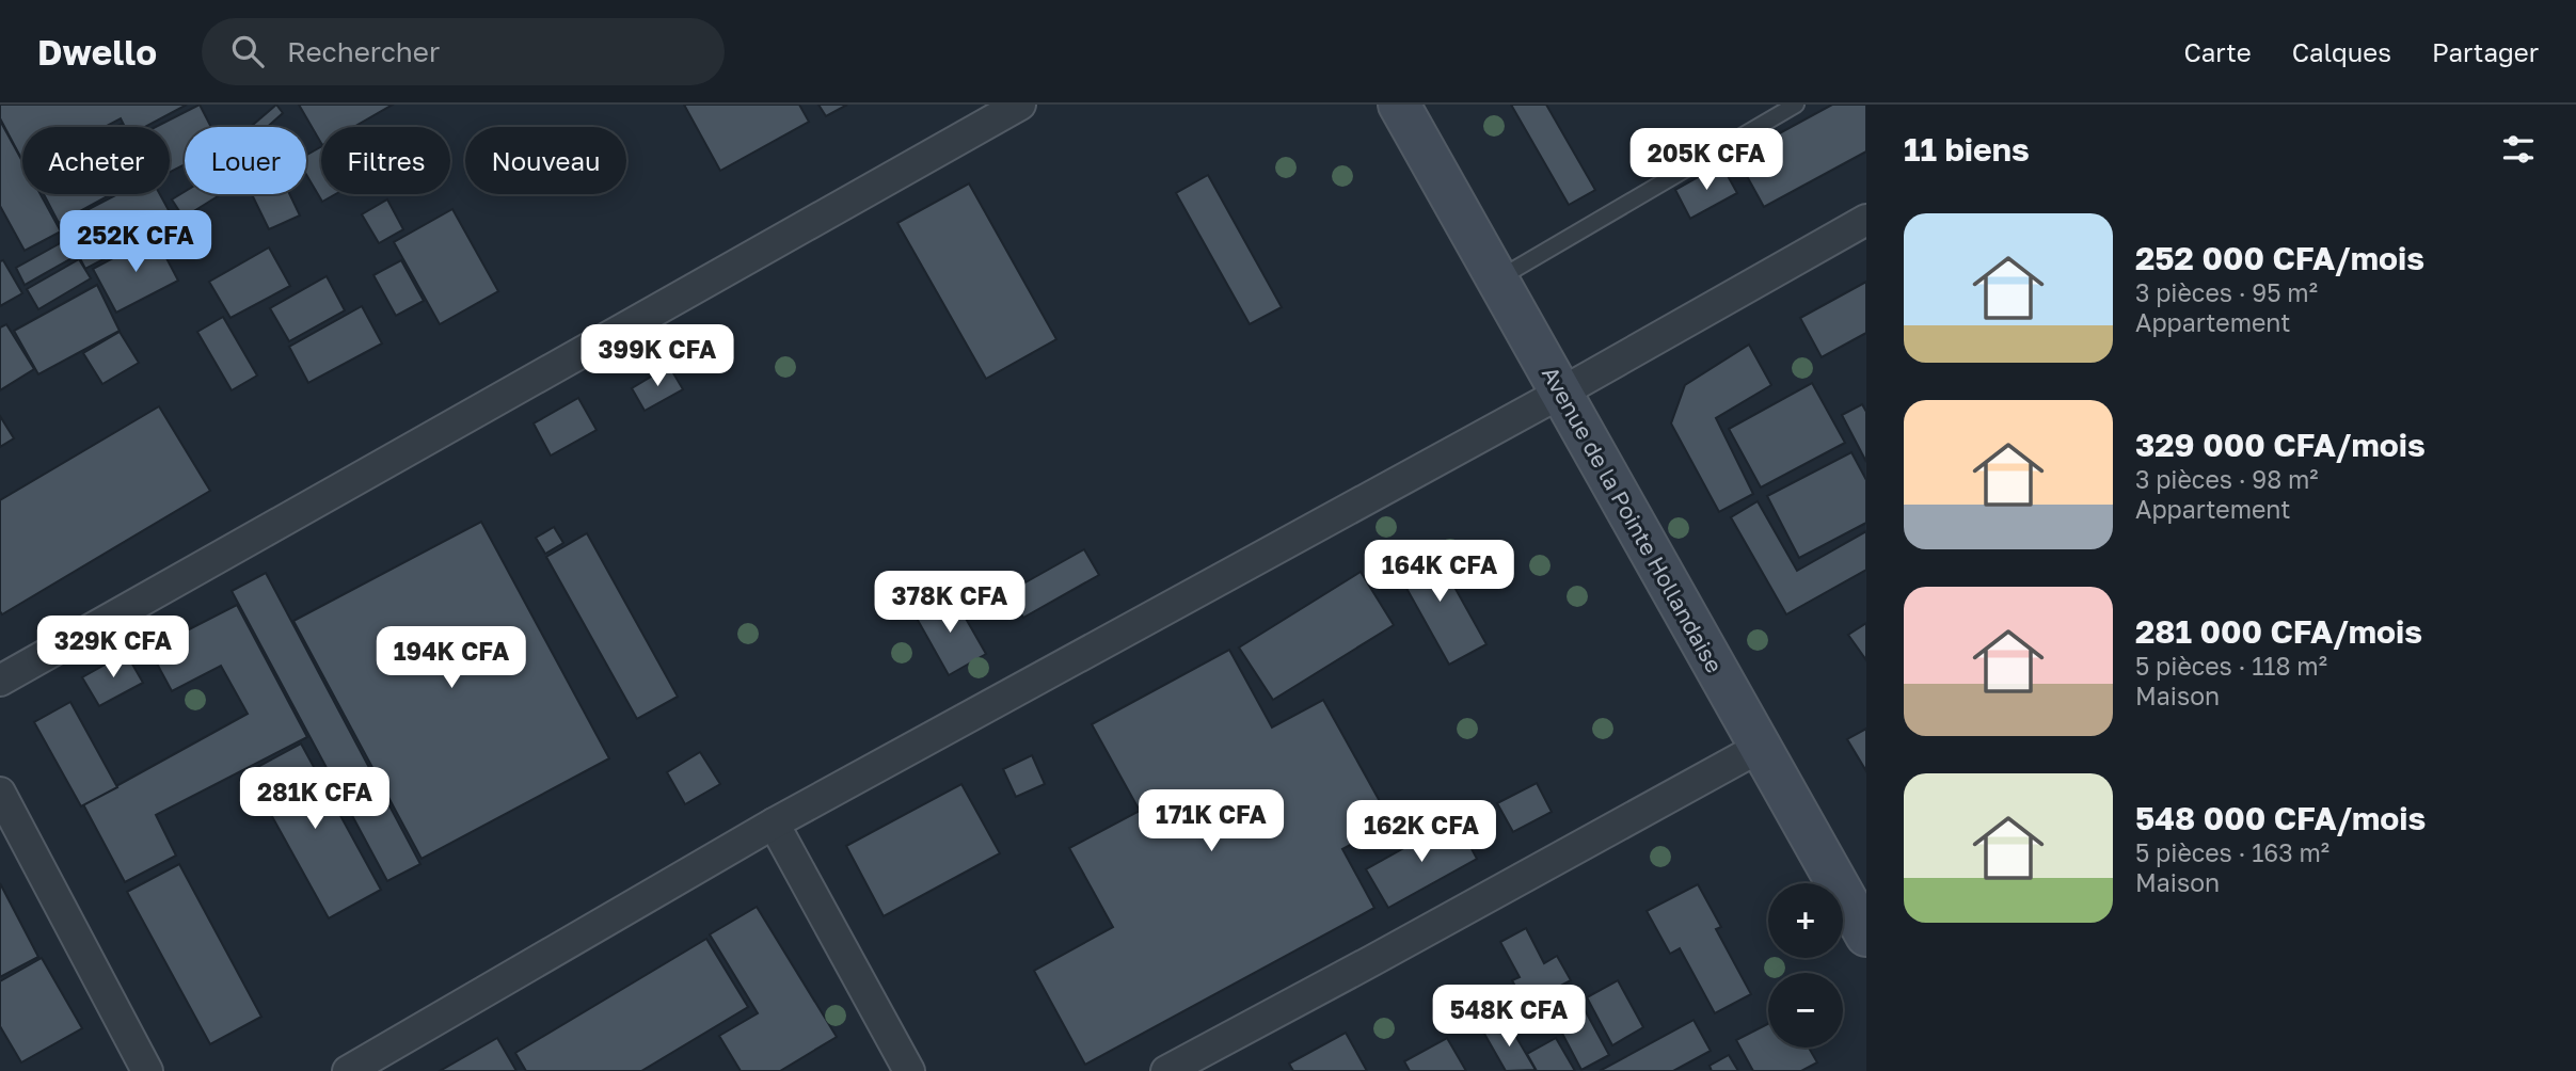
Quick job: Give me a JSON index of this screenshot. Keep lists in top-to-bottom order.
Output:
{
  "streets": {
    "main road": ["Avenue de la Pointe Hollandaise"]
  },
  "page": {
    "header": "Dwello",
    "search": "Rechercher",
    "nav": ["Carte", "Calques", "Partager"],
    "heading": "11 biens",
    "chip": [
      "Acheter",
      "Louer",
      "Filtres",
      "Nouveau"
    ],
    "price": [
      "205K CFA",
      "252K CFA",
      "399K CFA",
      "164K CFA",
      "378K CFA",
      "329K CFA",
      "194K CFA",
      "281K CFA",
      "171K CFA",
      "162K CFA",
      "548K CFA"
    ],
    "list": [
      {
        "name": "252 000 CFA/mois",
        "note": "3 pièces · 95 m² · Appartement"
      },
      {
        "name": "329 000 CFA/mois",
        "note": "3 pièces · 98 m² · Appartement"
      },
      {
        "name": "281 000 CFA/mois",
        "note": "5 pièces · 118 m² · Maison"
      },
      {
        "name": "548 000 CFA/mois",
        "note": "5 pièces · 163 m² · Maison"
      }
    ],
    "map_buttons": ["+", "−"]
  }
}
